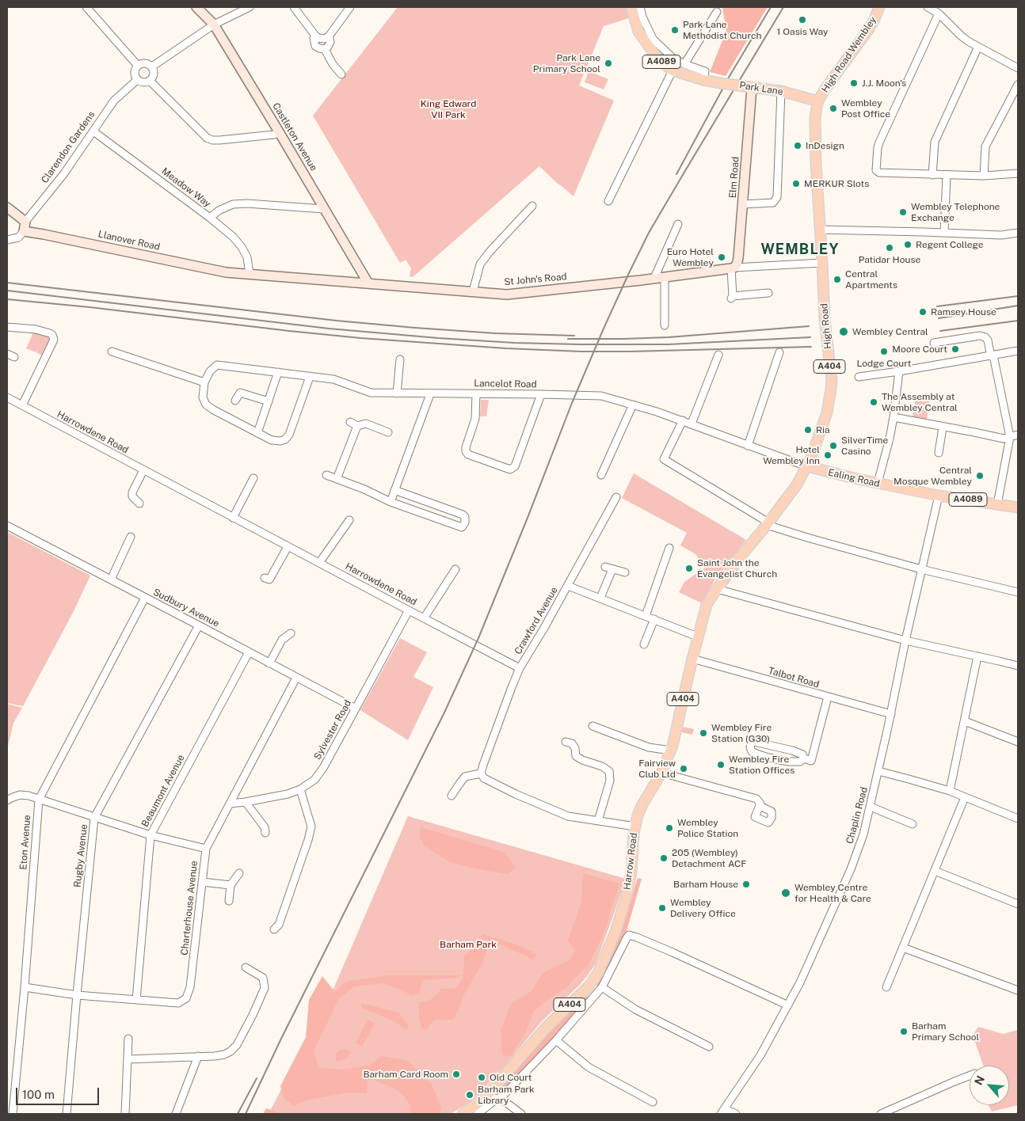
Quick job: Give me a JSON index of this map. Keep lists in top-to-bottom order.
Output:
{
  "streets": {
    "main road": [
      "High Road Wembley",
      "A4089",
      "Park Lane",
      "High Road",
      "A404",
      "Ealing Road",
      "Harrow Road"
    ],
    "street": [
      "Castleton Avenue",
      "Clarendon Gardens",
      "Elm Road",
      "Meadow Way",
      "Llanover Road",
      "St John's Road",
      "Lancelot Road",
      "Harrowdene Road",
      "Sudbury Avenue",
      "Crawford Avenue",
      "Talbot Road",
      "Sylvester Road",
      "Beaumont Avenue",
      "Chaplin Road",
      "Eton Avenue",
      "Rugby Avenue",
      "Charterhouse Avenue"
    ]
  },
  "crossings": [
    ["High Road Wembley", "Park Lane"],
    ["High Road Wembley", "High Road"],
    ["Park Lane", "Elm Road"],
    ["Park Lane", "High Road"],
    ["Castleton Avenue", "St John's Road"],
    ["Clarendon Gardens", "Meadow Way"],
    ["Clarendon Gardens", "Llanover Road"],
    ["Elm Road", "St John's Road"],
    ["Meadow Way", "Llanover Road"],
    ["Meadow Way", "St John's Road"],
    ["Llanover Road", "St John's Road"],
    ["St John's Road", "High Road"],
    ["High Road", "Lancelot Road"],
    ["High Road", "Ealing Road"],
    ["High Road", "Harrow Road"],
    ["Lancelot Road", "Ealing Road"],
    ["Harrowdene Road", "Crawford Avenue"],
    ["Harrowdene Road", "Sylvester Road"],
    ["Ealing Road", "Chaplin Road"],
    ["Sudbury Avenue", "Sylvester Road"],
    ["Sudbury Avenue", "Beaumont Avenue"],
    ["Sudbury Avenue", "Eton Avenue"],
    ["Sudbury Avenue", "Rugby Avenue"],
    ["Sudbury Avenue", "Charterhouse Avenue"],
    ["Crawford Avenue", "Harrow Road"],
    ["Talbot Road", "Chaplin Road"],
    ["Talbot Road", "Harrow Road"],
    ["Sylvester Road", "Charterhouse Avenue"],
    ["Beaumont Avenue", "Charterhouse Avenue"],
    ["Eton Avenue", "Charterhouse Avenue"],
    ["Rugby Avenue", "Charterhouse Avenue"]
  ],
  "districts": ["WEMBLEY"],
  "parks": ["King Edward VII Park", "Barham Park"],
  "places": [
    "1 Oasis Way",
    "Park Lane Methodist Church",
    "Park Lane Primary School",
    "J.J. Moon's",
    "Wembley Post Office",
    "InDesign",
    "MERKUR Slots",
    "Wembley Telephone Exchange",
    "Regent College",
    "Patidar House",
    "Euro Hotel Wembley",
    "Central Apartments",
    "Ramsey House",
    "Wembley Central",
    "Moore Court",
    "Lodge Court",
    "The Assembly at Wembley Central",
    "Ria",
    "SilverTime Casino",
    "Hotel Wembley Inn",
    "Central Mosque Wembley",
    "Saint John the Evangelist Church",
    "Wembley Fire Station (G30)",
    "Wembley Fire Station Offices",
    "Fairview Club Ltd",
    "Wembley Police Station",
    "205 (Wembley) Detachment ACF",
    "Barham House",
    "Wembley Centre for Health & Care",
    "Wembley Delivery Office",
    "Barham Primary School",
    "Barham Card Room",
    "Old Court",
    "Barham Park Library"
  ],
  "scale_bar": "100 m",
  "north": "top left"
}
